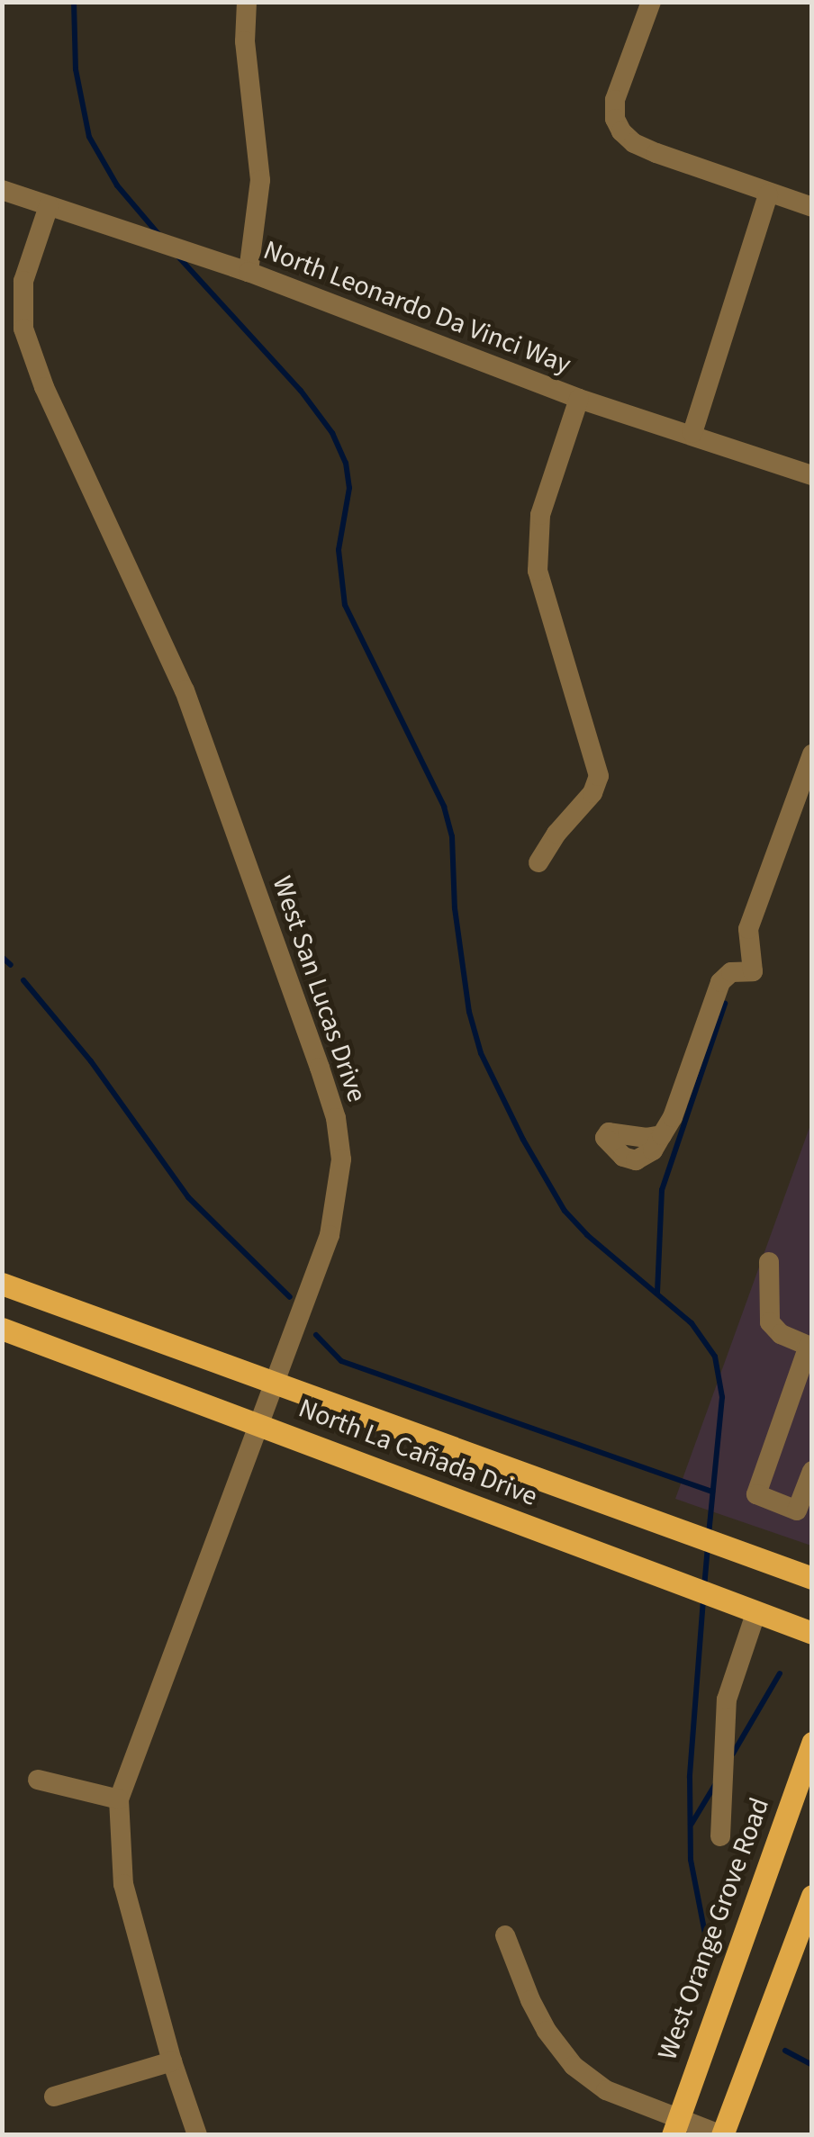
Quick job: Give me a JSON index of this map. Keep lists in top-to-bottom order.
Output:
{
  "streets": {
    "main road": ["North La Cañada Drive", "West Orange Grove Road"],
    "street": ["North Leonardo Da Vinci Way", "West San Lucas Drive"]
  },
  "crossings": [
    ["North Leonardo Da Vinci Way", "West San Lucas Drive"],
    ["West San Lucas Drive", "North La Cañada Drive"]
  ]
}
